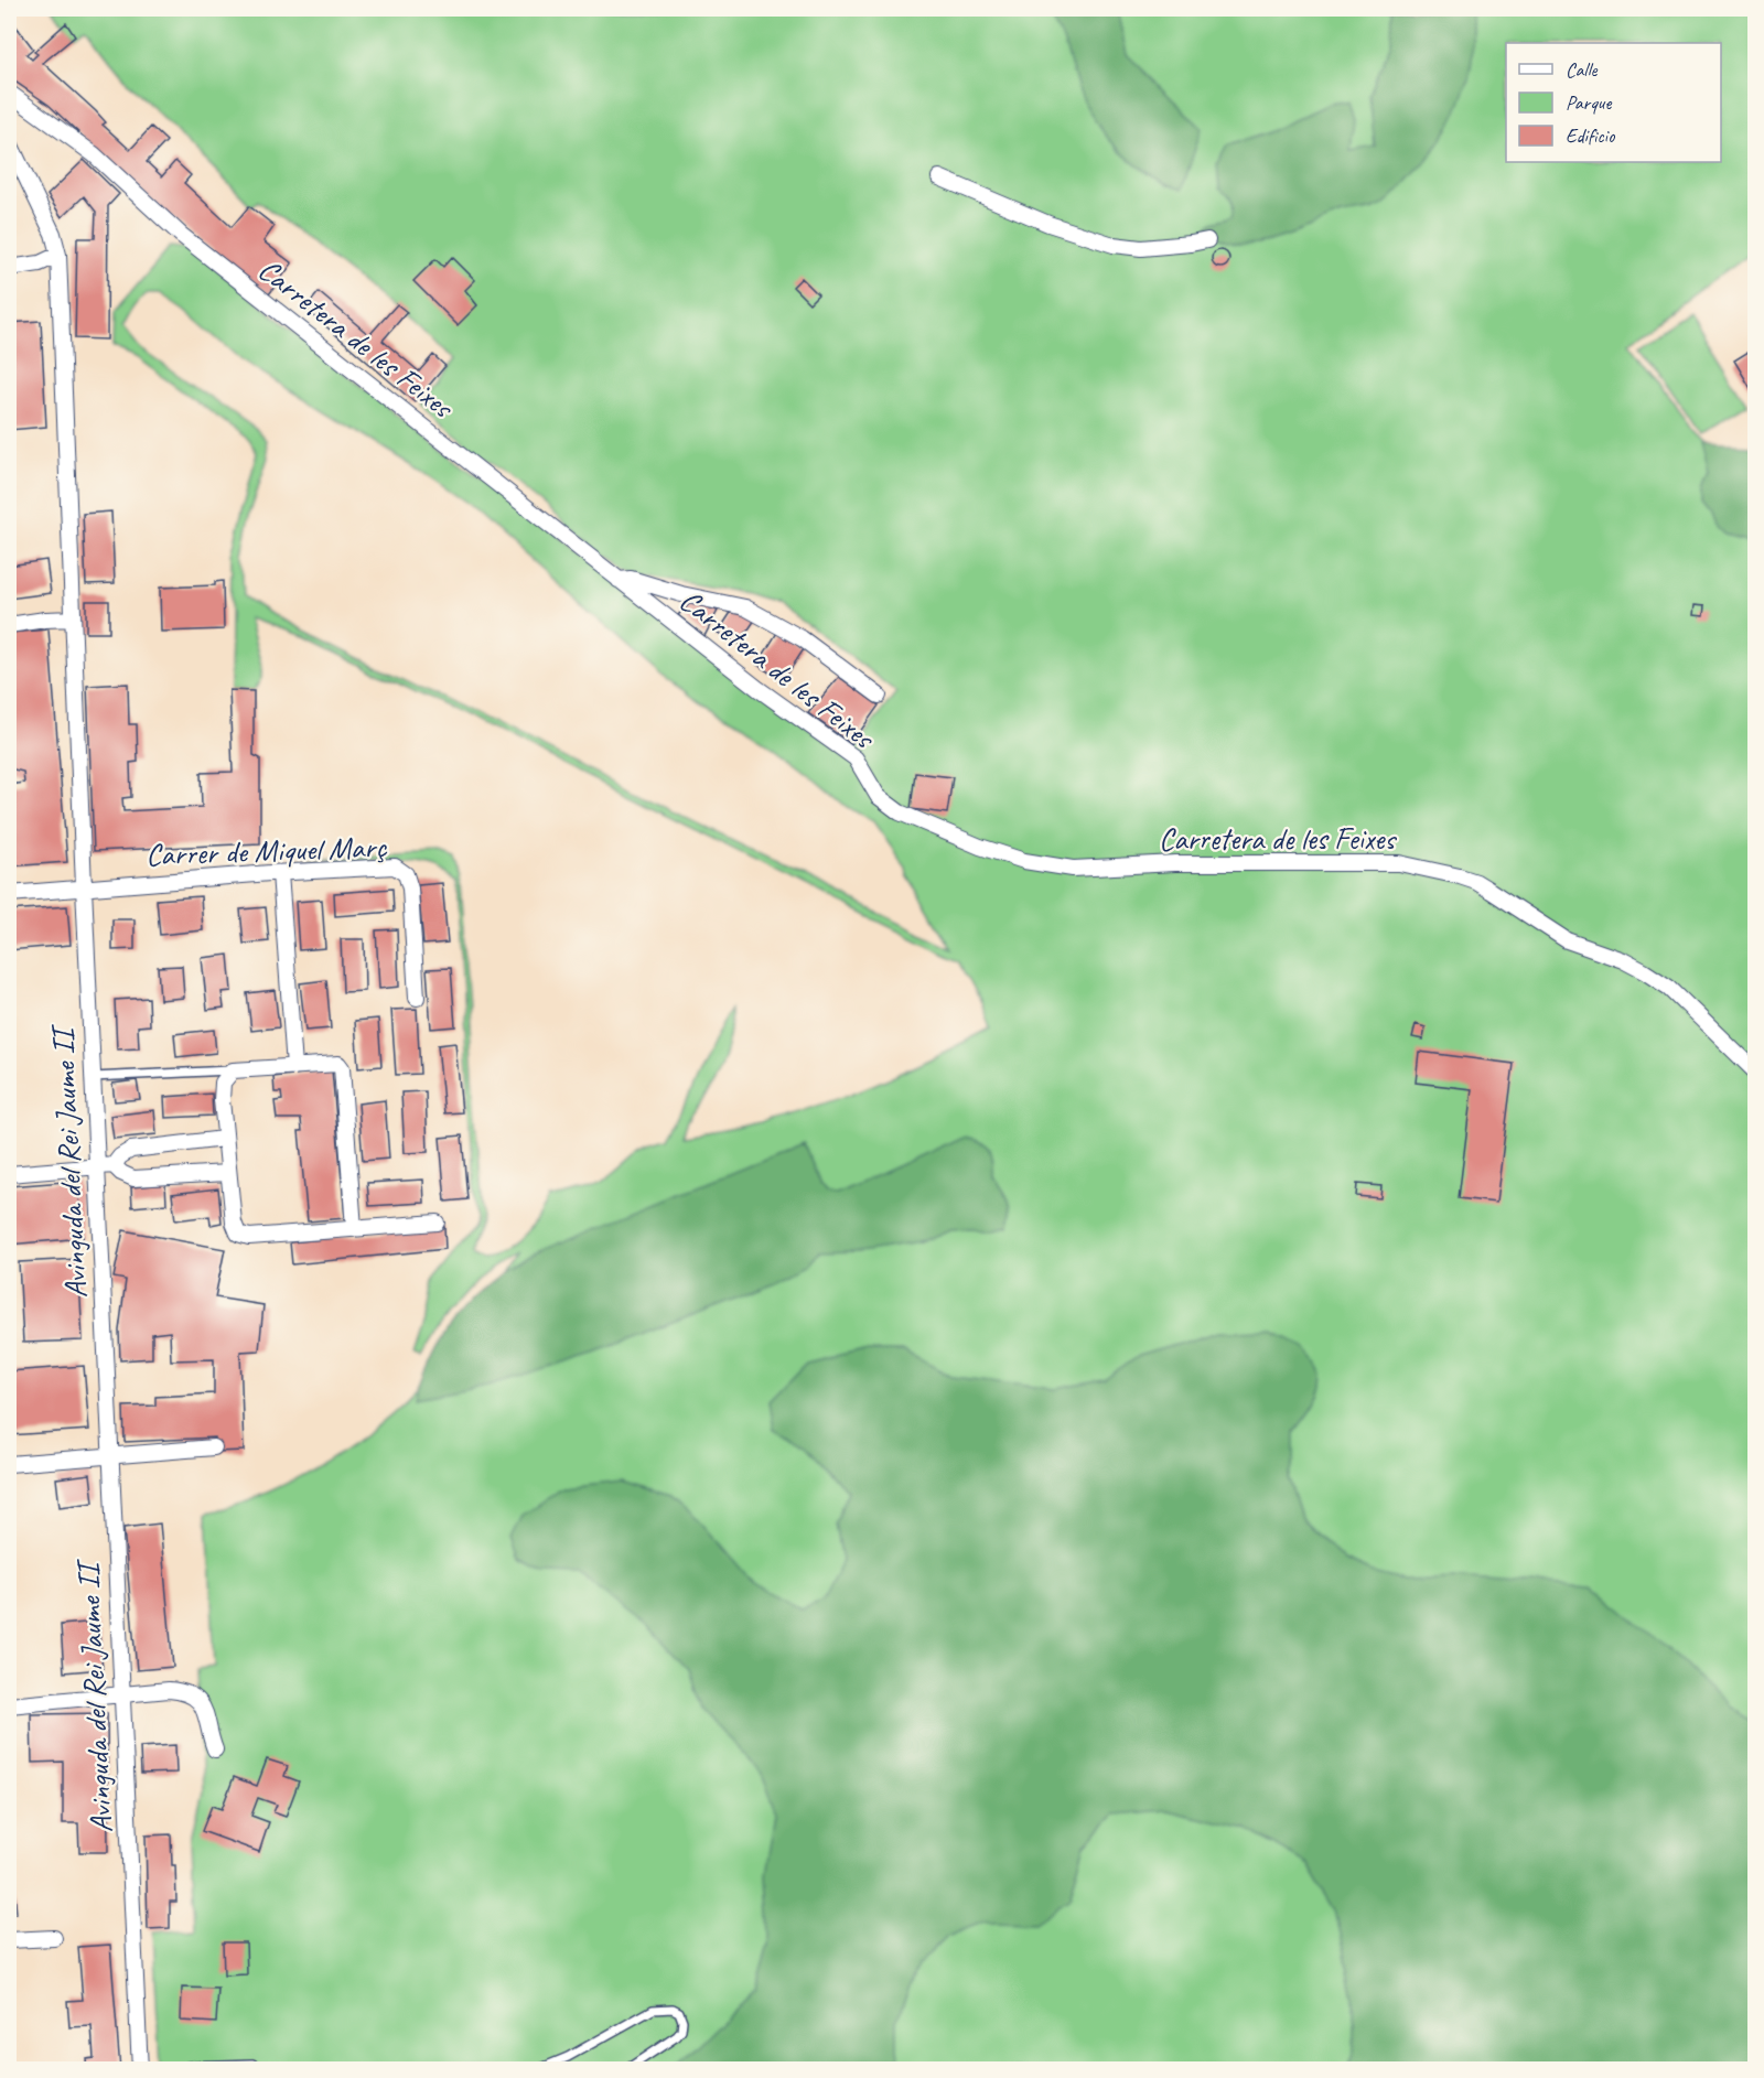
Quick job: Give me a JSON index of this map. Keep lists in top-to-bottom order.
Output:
{
  "streets": {
    "street": ["Carretera de les Feixes", "Carrer de Miquel Març", "Avinguda del Rei Jaume II"]
  },
  "crossings": [
    ["Carrer de Miquel Març", "Avinguda del Rei Jaume II"]
  ],
  "legend": ["Calle", "Parque", "Edificio"]
}
